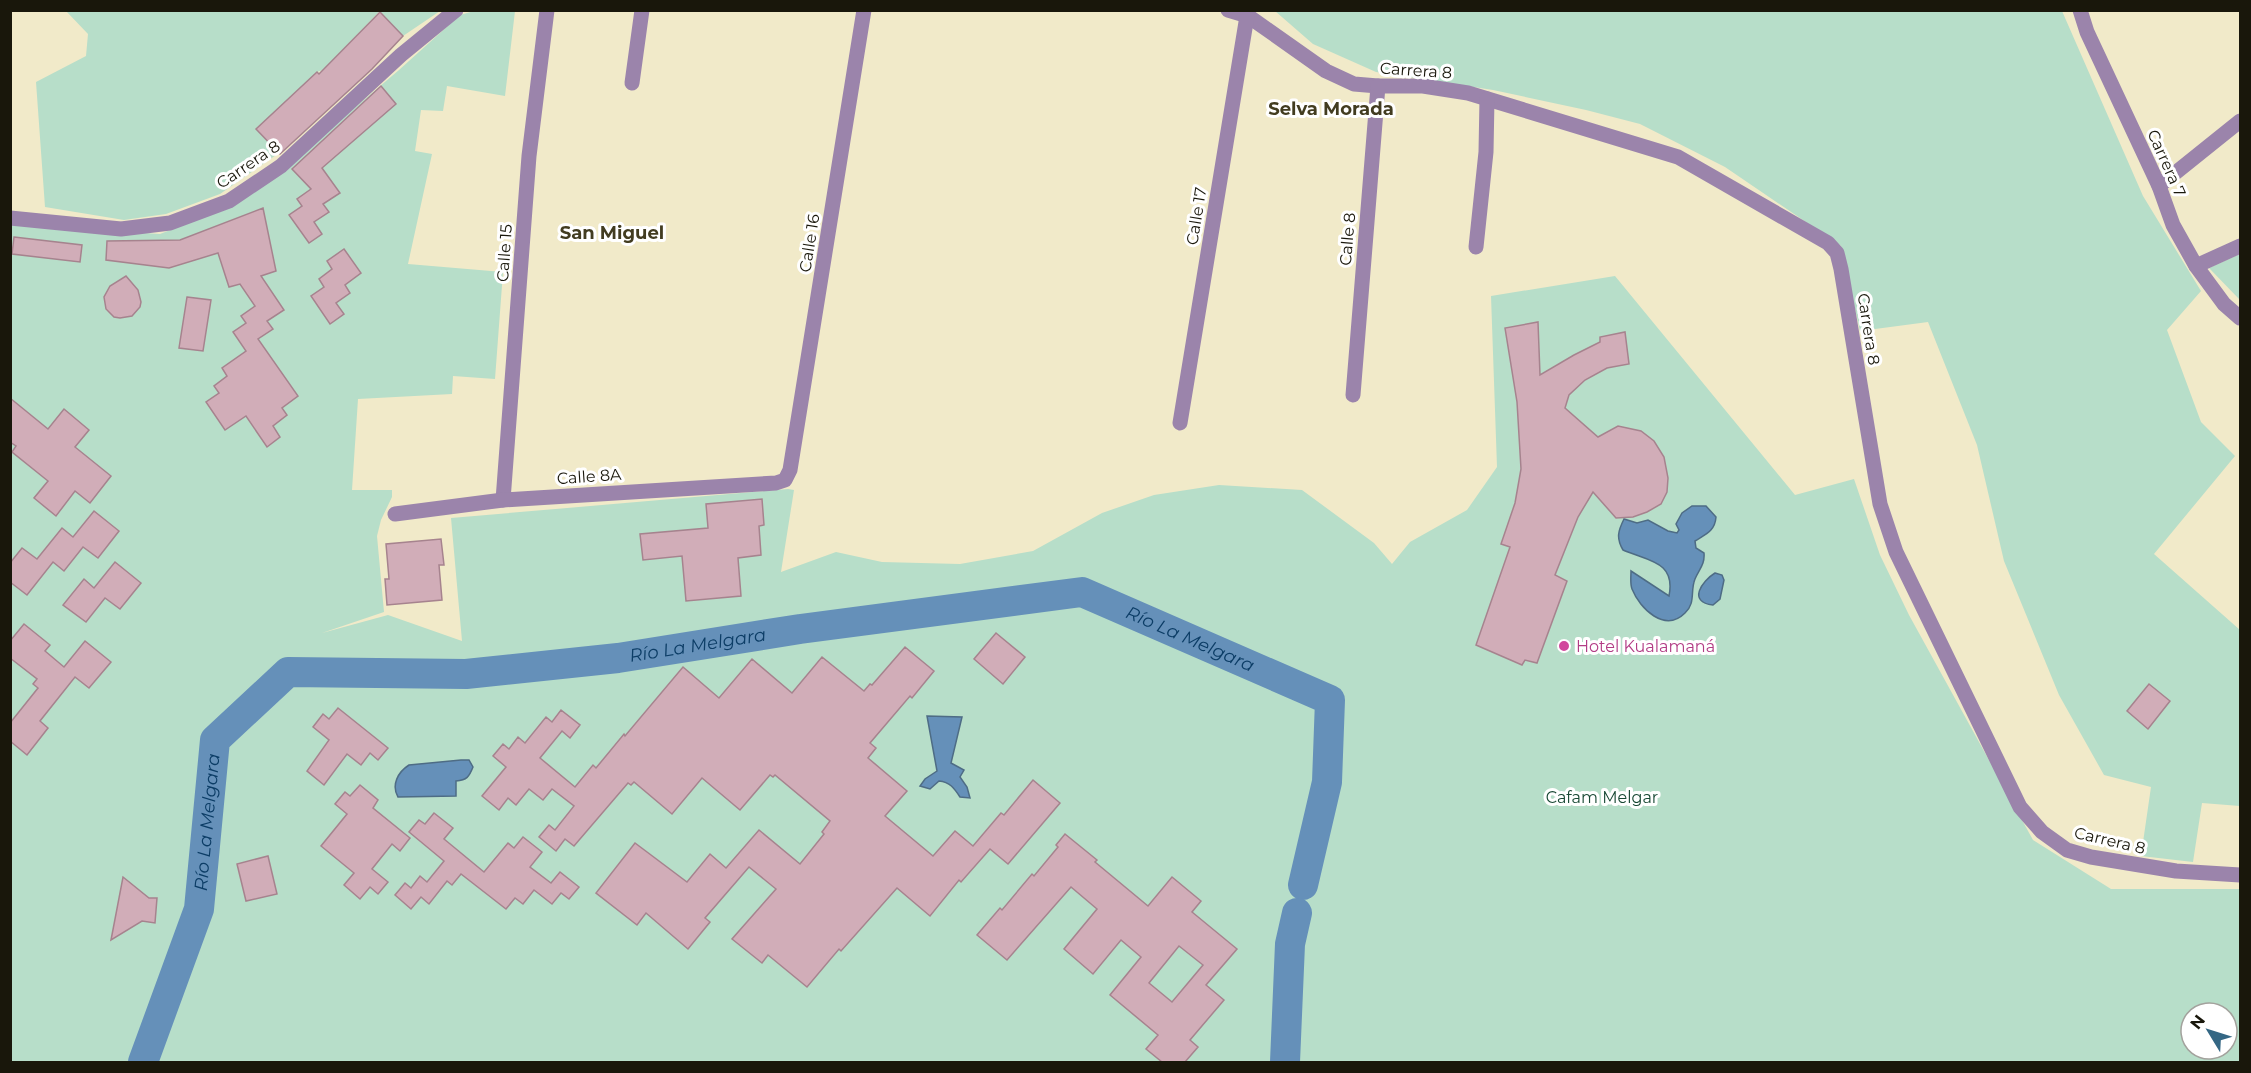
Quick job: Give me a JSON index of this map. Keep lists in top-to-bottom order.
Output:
{
  "streets": {
    "street": [
      "Carrera 8",
      "Carrera 7",
      "Calle 17",
      "Calle 8",
      "Calle 16",
      "Calle 15",
      "Calle 8A"
    ]
  },
  "crossings": [
    ["Carrera 8", "Calle 17"],
    ["Carrera 8", "Calle 8"],
    ["Calle 16", "Calle 8A"],
    ["Calle 15", "Calle 8A"]
  ],
  "districts": ["Selva Morada", "San Miguel"],
  "water": ["Río La Melgara"],
  "parks": ["Cafam Melgar"],
  "places": ["Hotel Kualamaná"],
  "north": "top left"
}
